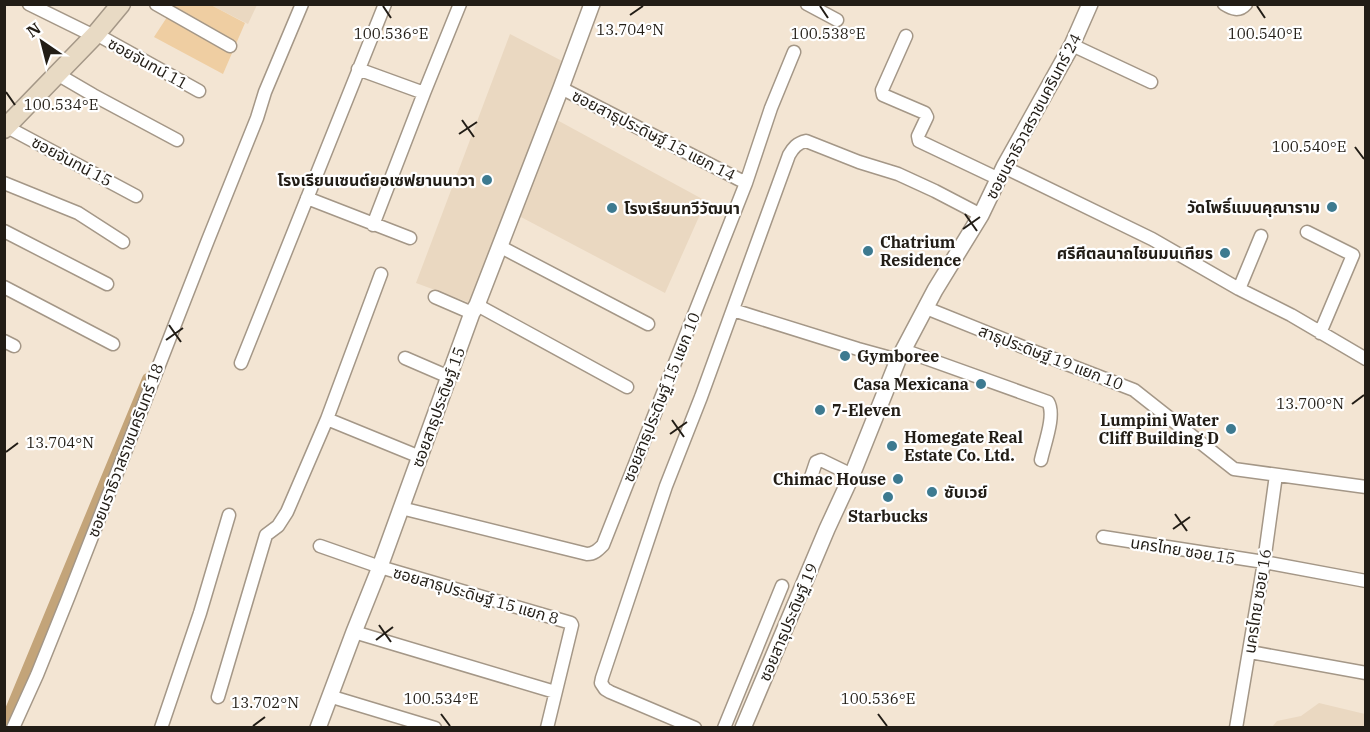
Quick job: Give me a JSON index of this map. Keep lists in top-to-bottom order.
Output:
{
  "streets": {
    "street": [
      "ซอยจันทน์ 11",
      "ซอยนราธิวาสราชนครินทร์ 24",
      "ซอยสาธุประดิษฐ์ 15 แยก 14",
      "ซอยจันทน์ 15",
      "สาธุประดิษฐ์ 19 แยก 10",
      "ซอยสาธุประดิษฐ์ 15 แยก 10",
      "ซอยสาธุประดิษฐ์ 15",
      "ซอยนราธิวาสราชนครินทร์ 18",
      "นครไทย ซอย 15",
      "ซอยสาธุประดิษฐ์ 15 แยก 8",
      "นครไทย ซอย 16",
      "ซอยสาธุประดิษฐ์ 19"
    ]
  },
  "crossings": [
    ["ซอยนราธิวาสราชนครินทร์ 24", "สาธุประดิษฐ์ 19 แยก 10"],
    ["ซอยนราธิวาสราชนครินทร์ 24", "ซอยสาธุประดิษฐ์ 19"],
    ["ซอยสาธุประดิษฐ์ 15 แยก 14", "ซอยสาธุประดิษฐ์ 15 แยก 10"],
    ["ซอยสาธุประดิษฐ์ 15 แยก 14", "ซอยสาธุประดิษฐ์ 15"],
    ["สาธุประดิษฐ์ 19 แยก 10", "นครไทย ซอย 16"],
    ["ซอยสาธุประดิษฐ์ 15 แยก 10", "ซอยสาธุประดิษฐ์ 15"],
    ["ซอยสาธุประดิษฐ์ 15", "ซอยสาธุประดิษฐ์ 15 แยก 8"],
    ["นครไทย ซอย 15", "นครไทย ซอย 16"]
  ],
  "places": [
    "โรงเรียนเซนต์ยอเซฟยานนาวา",
    "วัดโพธิ์แมนคุณาราม",
    "โรงเรียนทวีวัฒนา",
    "Chatrium Residence",
    "ศรีศีตลนาถไชนมนเทียร",
    "Gymboree",
    "Casa Mexicana",
    "7-Eleven",
    "Lumpini Water Cliff Building D",
    "Homegate Real Estate Co. Ltd.",
    "Chimac House",
    "ซับเวย์",
    "Starbucks"
  ],
  "north": "top left",
  "coordinates": [
    "13.704°N",
    "100.536°E",
    "100.538°E",
    "100.540°E",
    "100.534°E",
    "13.700°N",
    "13.702°N"
  ]
}
